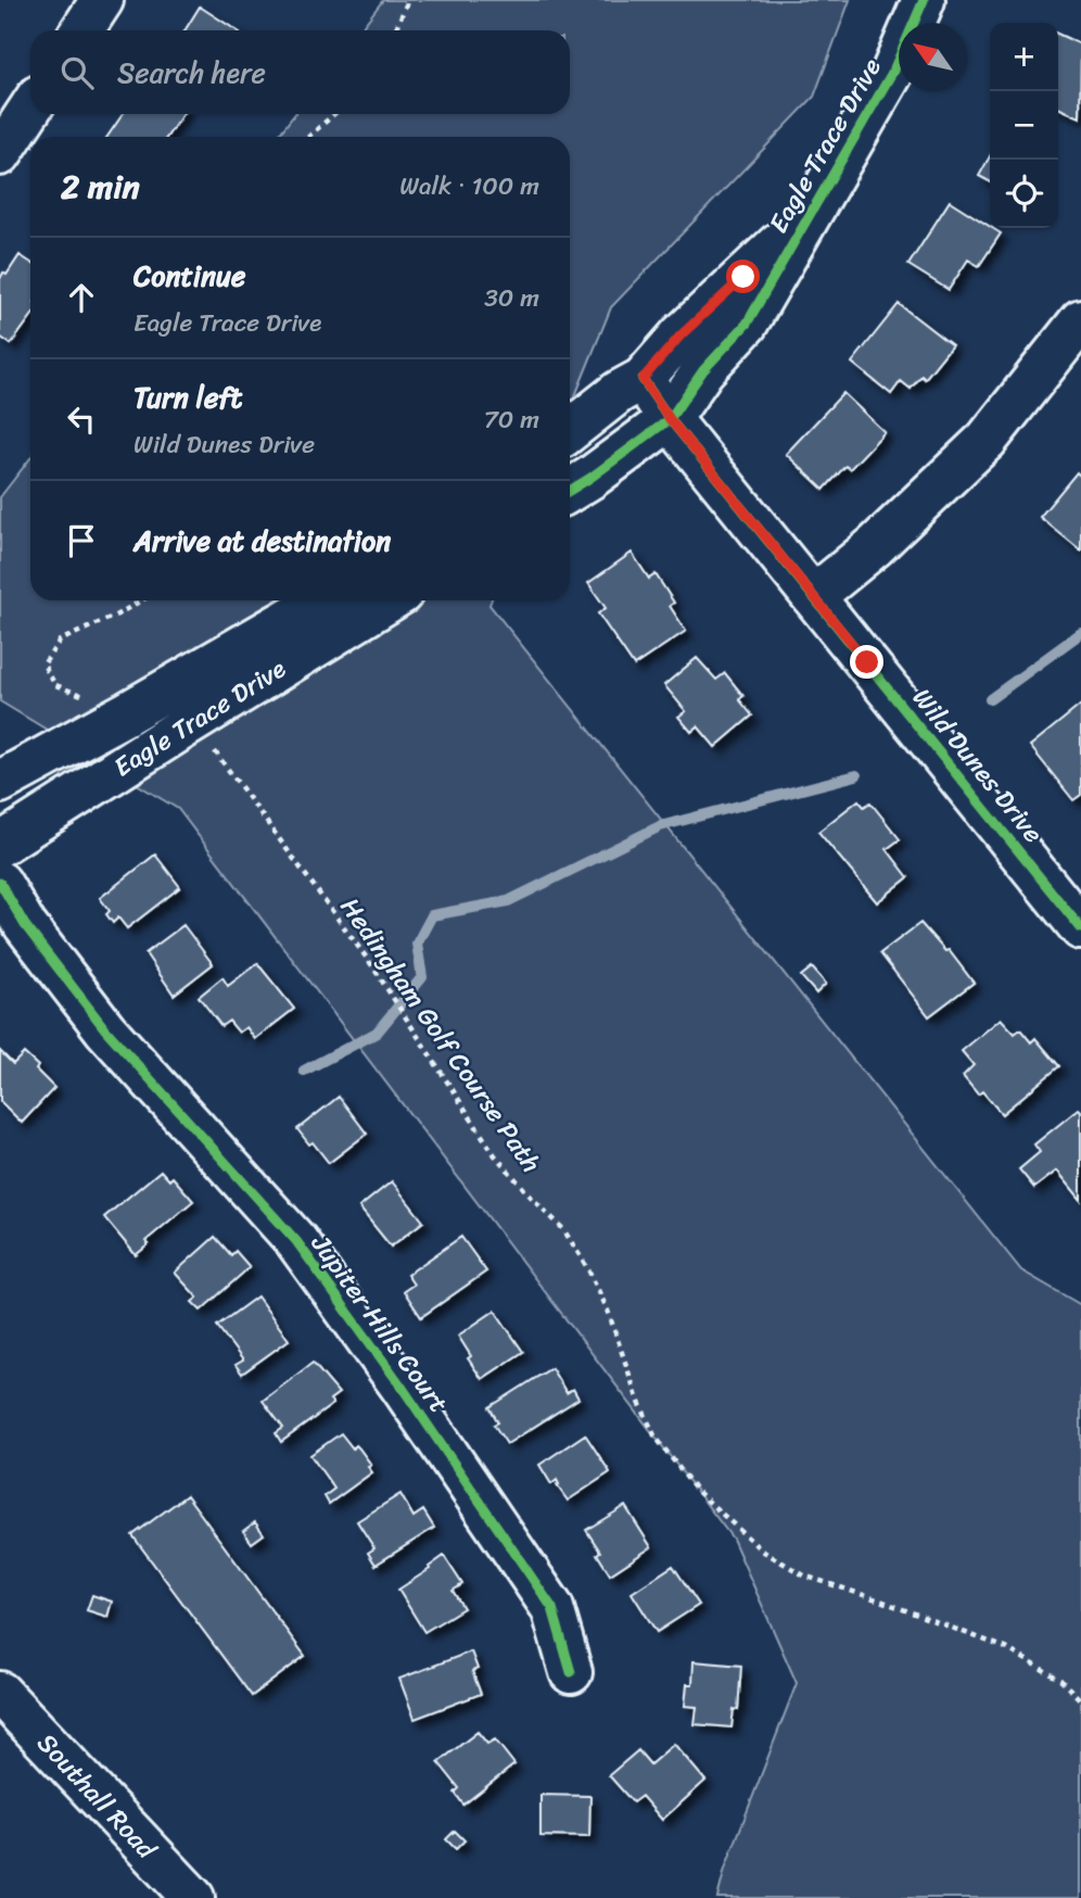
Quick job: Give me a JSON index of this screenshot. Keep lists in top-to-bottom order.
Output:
{
  "streets": {
    "street": [
      "Eagle Trace Drive",
      "Wild Dunes Drive",
      "Jupiter Hills Court",
      "Southall Road"
    ],
    "path": ["Hedingham Golf Course Path"]
  },
  "crossings": [
    ["Eagle Trace Drive", "Wild Dunes Drive"]
  ],
  "north": "top left",
  "page": {
    "map_buttons": ["+", "−"],
    "search": "Search here",
    "heading": ["2 min", "Walk · 100 m"],
    "list": [
      ["Continue", "Eagle Trace Drive", "30 m"],
      ["Turn left", "Wild Dunes Drive", "70 m"],
      "Arrive at destination"
    ]
  }
}
